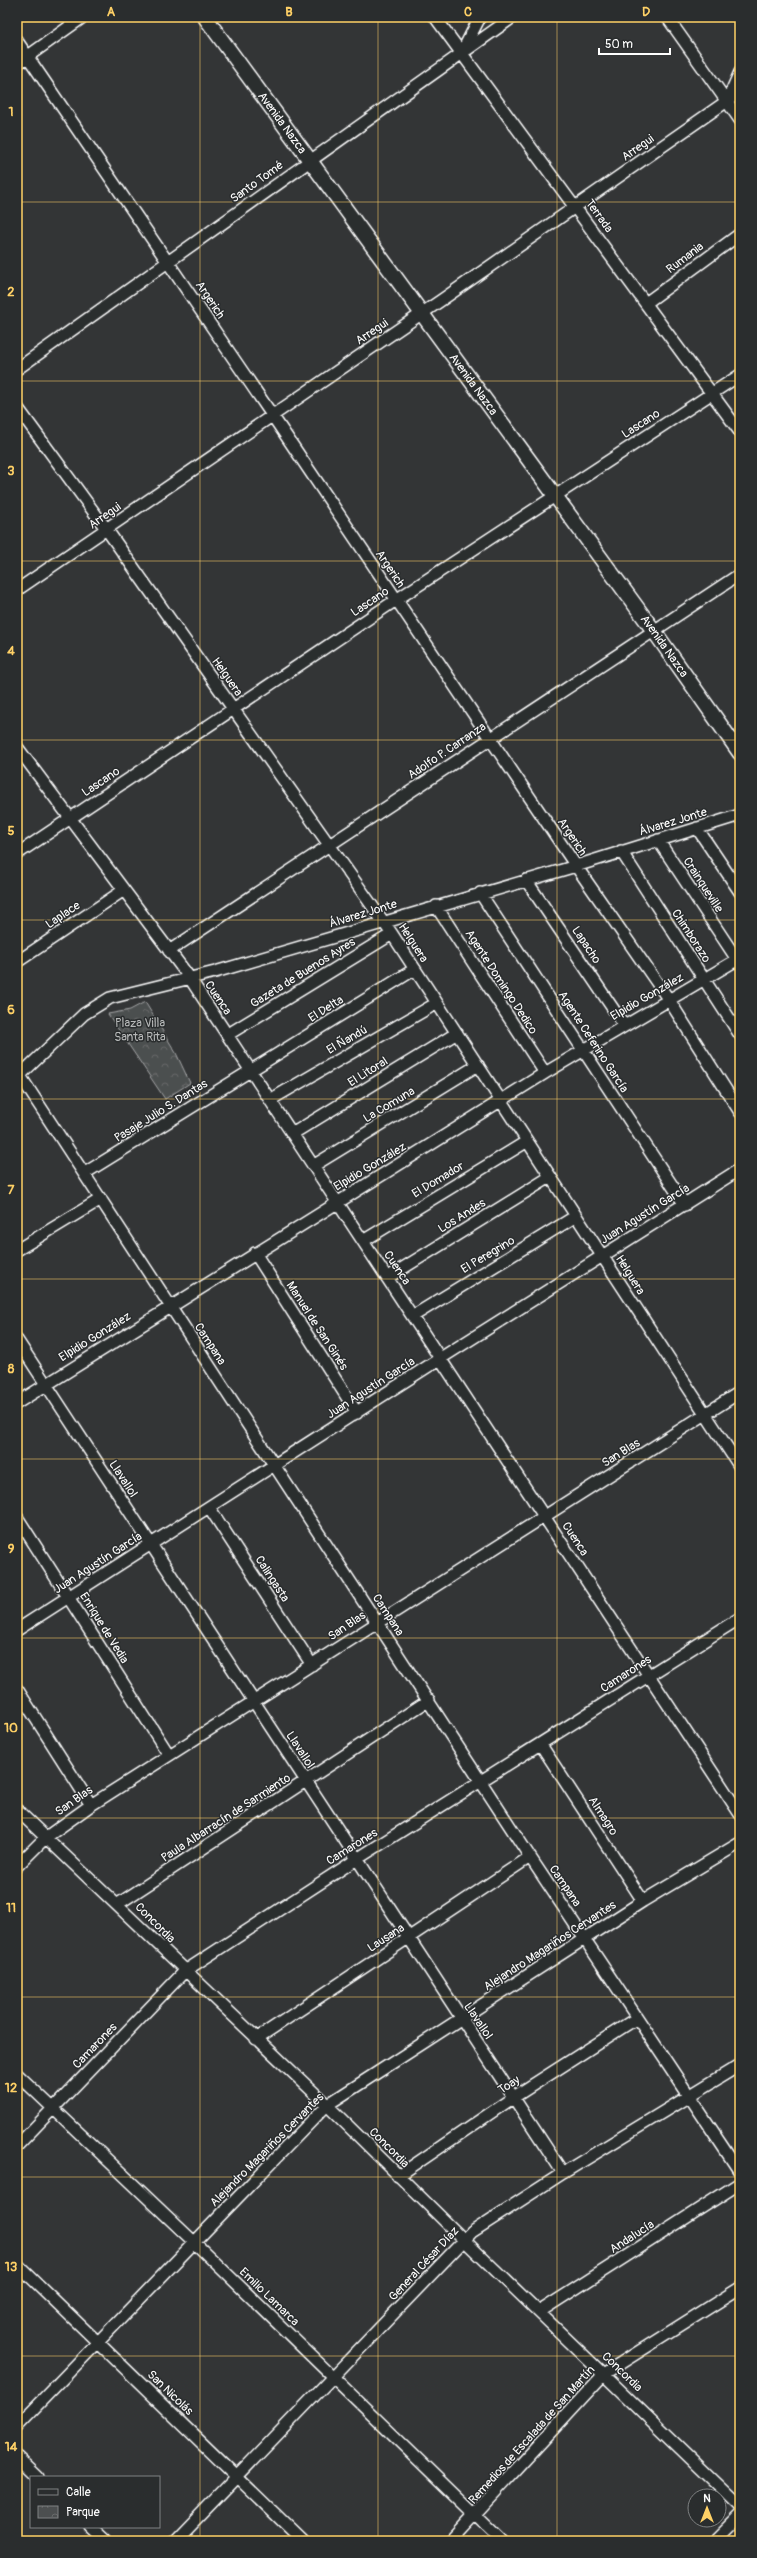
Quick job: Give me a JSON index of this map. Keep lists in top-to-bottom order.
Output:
{
  "streets": {
    "main road": ["Avenida Nazca"],
    "street": [
      "Arregui",
      "Santo Tomé",
      "Terrada",
      "Rumania",
      "Argerich",
      "Lascano",
      "Helguera",
      "Adolfo P. Carranza",
      "Álvarez Jonte",
      "Crainqueville",
      "Laplace",
      "Chimborazo",
      "Lapacho",
      "Gazeta de Buenos Ayres",
      "Agente Domingo Dedico",
      "Elpidio González",
      "Cuenca",
      "El Delta",
      "El Ñandú",
      "Agente Ceferino García",
      "El Litoral",
      "La Comuna",
      "Pasaje Julio S. Dantas",
      "El Domador",
      "Juan Agustín García",
      "Los Andes",
      "El Peregrino",
      "Manuel de San Ginés",
      "Campana",
      "San Blas",
      "Llavallol",
      "Calingasta",
      "Enrique de Vedia",
      "Camarones",
      "Almagro",
      "Paula Albarracín de Sarmiento",
      "Concordia",
      "Lausana",
      "Alejandro Magariños Cervantes",
      "Toay",
      "Andalucía",
      "General César Díaz",
      "Emilio Lamarca",
      "San Nicolás",
      "Remedios de Escalada de San Martín"
    ]
  },
  "crossings": [
    ["Avenida Nazca", "Arregui"],
    ["Avenida Nazca", "Santo Tomé"],
    ["Avenida Nazca", "Lascano"],
    ["Avenida Nazca", "Adolfo P. Carranza"],
    ["Arregui", "Terrada"],
    ["Arregui", "Argerich"],
    ["Arregui", "Helguera"],
    ["Santo Tomé", "Terrada"],
    ["Santo Tomé", "Argerich"],
    ["Terrada", "Rumania"],
    ["Terrada", "Lascano"],
    ["Argerich", "Lascano"],
    ["Argerich", "Adolfo P. Carranza"],
    ["Argerich", "Álvarez Jonte"],
    ["Argerich", "Elpidio González"],
    ["Lascano", "Helguera"],
    ["Lascano", "Cuenca"],
    ["Helguera", "Adolfo P. Carranza"],
    ["Helguera", "Álvarez Jonte"],
    ["Helguera", "Gazeta de Buenos Ayres"],
    ["Helguera", "Elpidio González"],
    ["Helguera", "El Delta"],
    ["Helguera", "El Ñandú"],
    ["Helguera", "El Litoral"],
    ["Helguera", "La Comuna"],
    ["Helguera", "El Domador"],
    ["Helguera", "Juan Agustín García"],
    ["Helguera", "Los Andes"],
    ["Helguera", "El Peregrino"],
    ["Helguera", "San Blas"],
    ["Adolfo P. Carranza", "Cuenca"],
    ["Álvarez Jonte", "Crainqueville"],
    ["Álvarez Jonte", "Chimborazo"],
    ["Álvarez Jonte", "Lapacho"],
    ["Álvarez Jonte", "Agente Domingo Dedico"],
    ["Álvarez Jonte", "Cuenca"],
    ["Álvarez Jonte", "Agente Ceferino García"],
    ["Álvarez Jonte", "Campana"],
    ["Crainqueville", "Elpidio González"],
    ["Laplace", "Cuenca"],
    ["Chimborazo", "Elpidio González"],
    ["Lapacho", "Elpidio González"],
    ["Gazeta de Buenos Ayres", "Cuenca"],
    ["Agente Domingo Dedico", "Elpidio González"],
    ["Elpidio González", "Cuenca"],
    ["Elpidio González", "Agente Ceferino García"],
    ["Elpidio González", "Manuel de San Ginés"],
    ["Elpidio González", "Campana"],
    ["Elpidio González", "Llavallol"],
    ["Cuenca", "El Delta"],
    ["Cuenca", "El Ñandú"],
    ["Cuenca", "El Litoral"],
    ["Cuenca", "La Comuna"],
    ["Cuenca", "Pasaje Julio S. Dantas"],
    ["Cuenca", "El Domador"],
    ["Cuenca", "Juan Agustín García"],
    ["Cuenca", "Los Andes"],
    ["Cuenca", "El Peregrino"],
    ["Cuenca", "San Blas"],
    ["Cuenca", "Camarones"],
    ["El Delta", "Pasaje Julio S. Dantas"],
    ["Agente Ceferino García", "Juan Agustín García"],
    ["Pasaje Julio S. Dantas", "Campana"],
    ["Juan Agustín García", "Manuel de San Ginés"],
    ["Juan Agustín García", "Campana"],
    ["Juan Agustín García", "Llavallol"],
    ["Juan Agustín García", "Calingasta"],
    ["Juan Agustín García", "Enrique de Vedia"],
    ["Campana", "San Blas"],
    ["Campana", "Camarones"],
    ["Campana", "Paula Albarracín de Sarmiento"],
    ["Campana", "Lausana"],
    ["Campana", "Alejandro Magariños Cervantes"],
    ["Campana", "Toay"],
    ["Campana", "General César Díaz"],
    ["San Blas", "Llavallol"],
    ["San Blas", "Calingasta"],
    ["San Blas", "Enrique de Vedia"],
    ["San Blas", "Concordia"],
    ["Llavallol", "Camarones"],
    ["Llavallol", "Paula Albarracín de Sarmiento"],
    ["Llavallol", "Lausana"],
    ["Llavallol", "Alejandro Magariños Cervantes"],
    ["Llavallol", "Toay"],
    ["Llavallol", "General César Díaz"],
    ["Camarones", "Almagro"],
    ["Camarones", "Concordia"],
    ["Camarones", "Emilio Lamarca"],
    ["Almagro", "Alejandro Magariños Cervantes"],
    ["Paula Albarracín de Sarmiento", "Concordia"],
    ["Concordia", "Lausana"],
    ["Concordia", "Alejandro Magariños Cervantes"],
    ["Concordia", "Toay"],
    ["Concordia", "Andalucía"],
    ["Concordia", "General César Díaz"],
    ["Concordia", "Remedios de Escalada de San Martín"],
    ["Alejandro Magariños Cervantes", "Emilio Lamarca"],
    ["Alejandro Magariños Cervantes", "San Nicolás"],
    ["General César Díaz", "Emilio Lamarca"],
    ["General César Díaz", "San Nicolás"],
    ["Emilio Lamarca", "Remedios de Escalada de San Martín"]
  ],
  "parks": ["Plaza Villa Santa Rita"],
  "legend": ["Calle", "Parque"],
  "scale_bar": "50 m",
  "north": "top",
  "grid": {
    "columns": [
      "A",
      "B",
      "C",
      "D"
    ],
    "rows": [
      "1",
      "2",
      "3",
      "4",
      "5",
      "6",
      "7",
      "8",
      "9",
      "10",
      "11",
      "12",
      "13",
      "14"
    ]
  }
}
